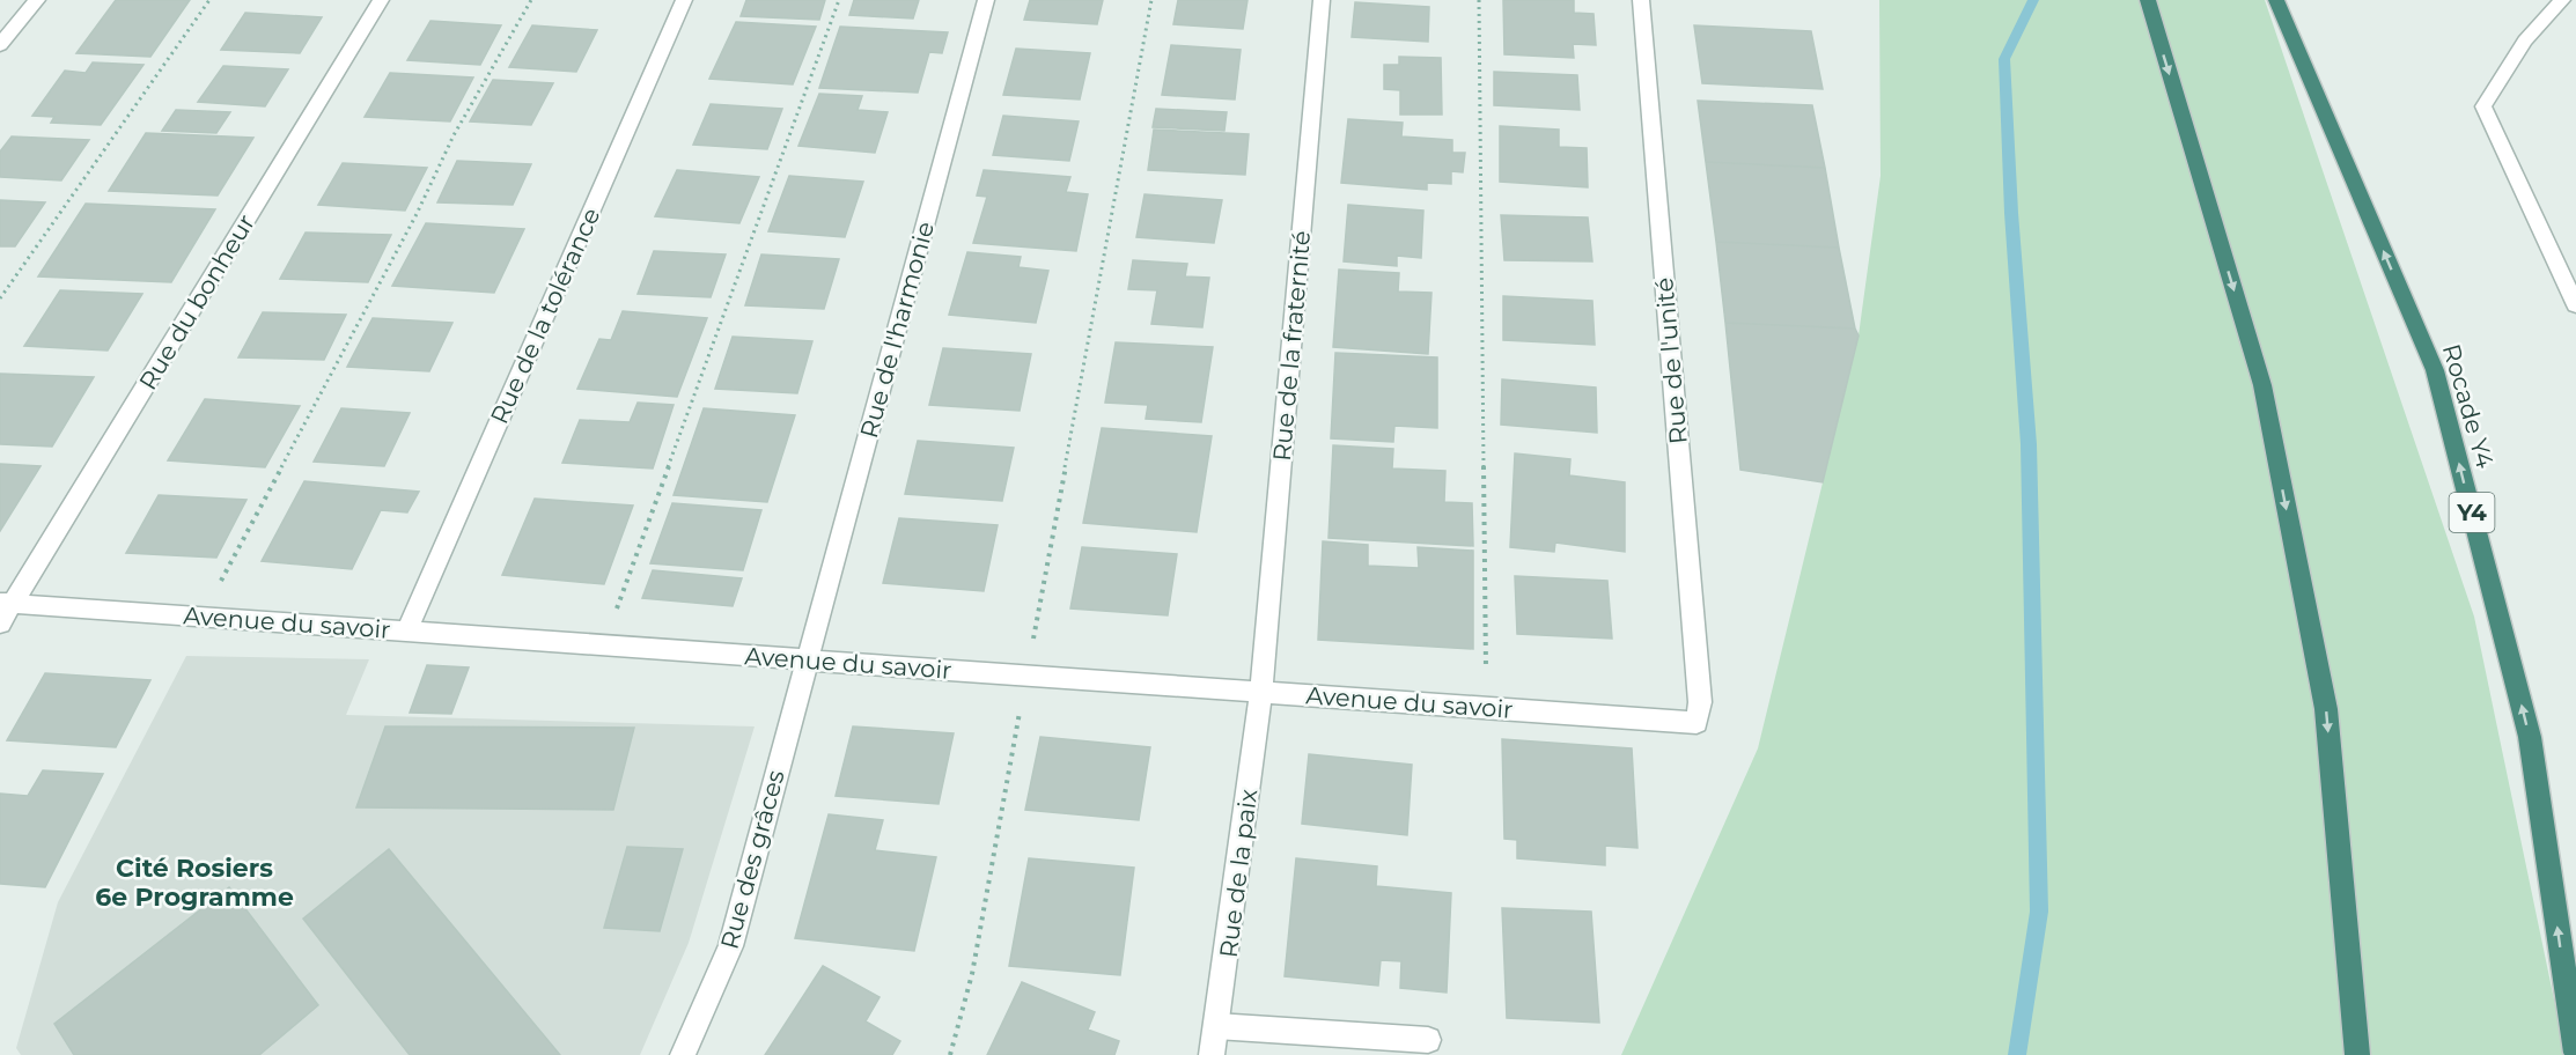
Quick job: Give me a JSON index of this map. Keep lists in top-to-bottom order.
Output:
{
  "streets": {
    "highway": ["Rocade Y4", "Y4"],
    "street": [
      "Rue du bonheur",
      "Rue de la tolérance",
      "Rue de l'harmonie",
      "Rue de la fraternité",
      "Rue de l'unité",
      "Avenue du savoir",
      "Rue des grâces",
      "Rue de la paix"
    ]
  },
  "crossings": [
    ["Rue du bonheur", "Avenue du savoir"],
    ["Rue de la tolérance", "Avenue du savoir"],
    ["Rue de l'harmonie", "Avenue du savoir"],
    ["Rue de l'harmonie", "Rue des grâces"],
    ["Rue de la fraternité", "Avenue du savoir"],
    ["Rue de la fraternité", "Rue de la paix"],
    ["Rue de l'unité", "Avenue du savoir"],
    ["Avenue du savoir", "Rue des grâces"],
    ["Avenue du savoir", "Rue de la paix"]
  ],
  "districts": ["Cité Rosiers 6e Programme"]
}
